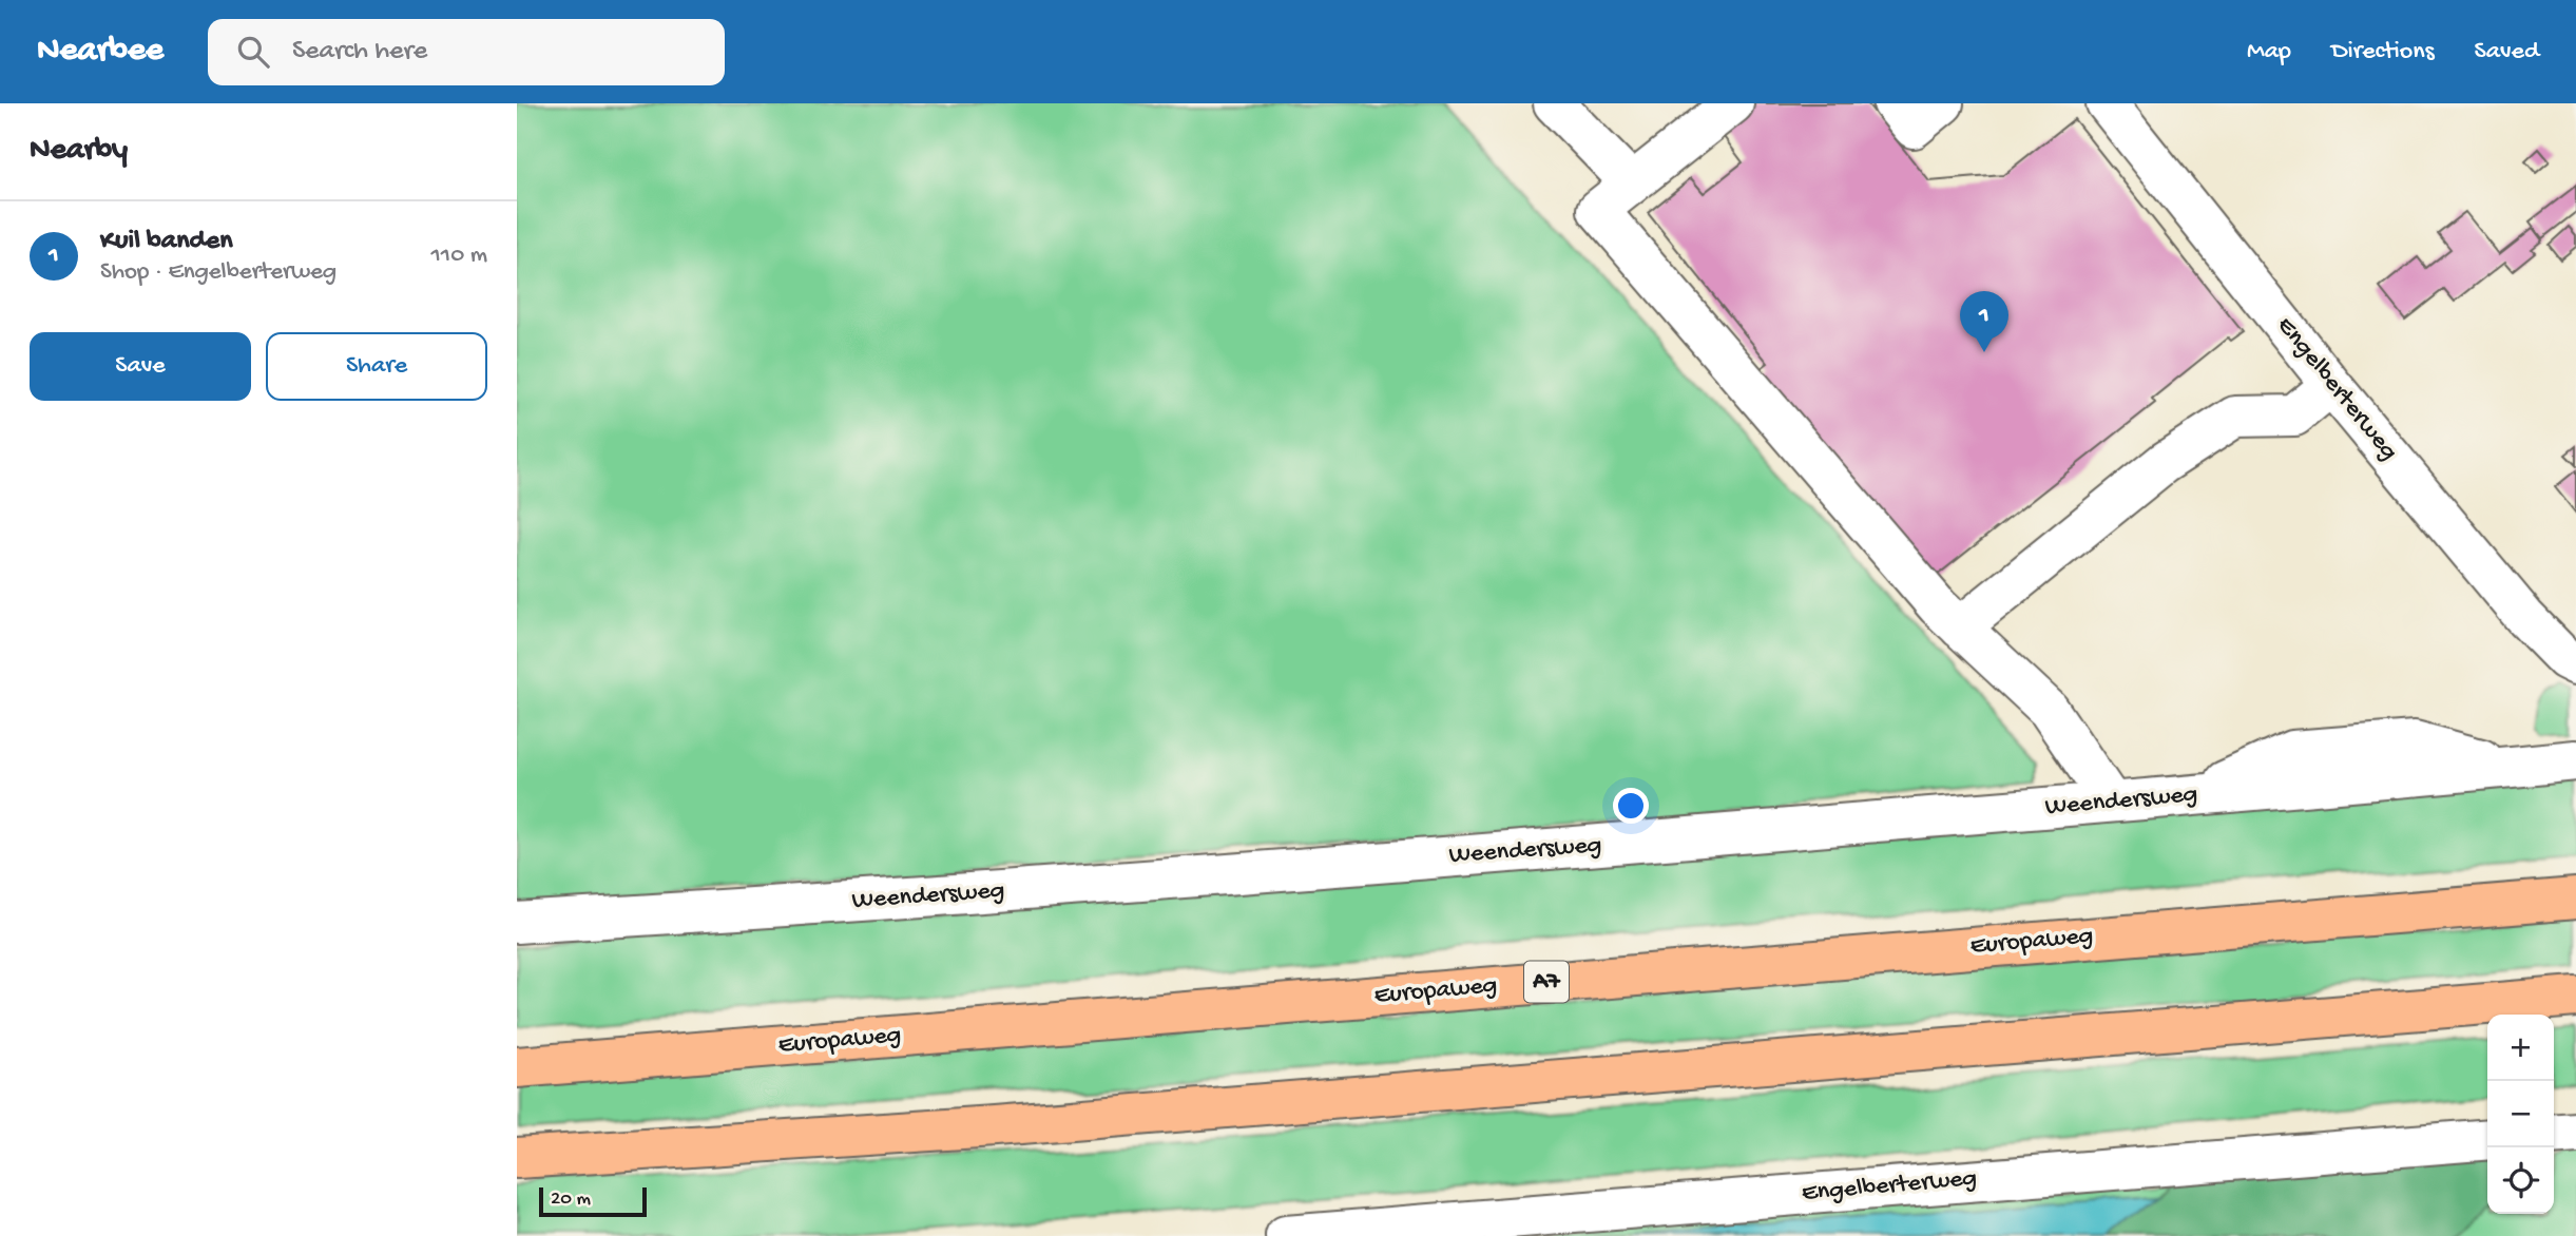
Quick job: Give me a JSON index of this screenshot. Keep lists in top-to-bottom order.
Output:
{
  "streets": {
    "highway": ["Europaweg", "A7"],
    "street": ["Engelberterweg", "Weendersweg"]
  },
  "scale_bar": "20 m",
  "page": {
    "header": "Nearbee",
    "search": "Search here",
    "nav": ["Map", "Directions", "Saved"],
    "heading": "Nearby",
    "list": [
      {
        "mark": "1",
        "name": "Kuil banden",
        "note": "Shop · Engelberterweg",
        "value": "110 m"
      }
    ],
    "pins": "1",
    "buttons": ["Save", "Share"],
    "map_buttons": ["+", "−"],
    "scale": "20 m"
  }
}
